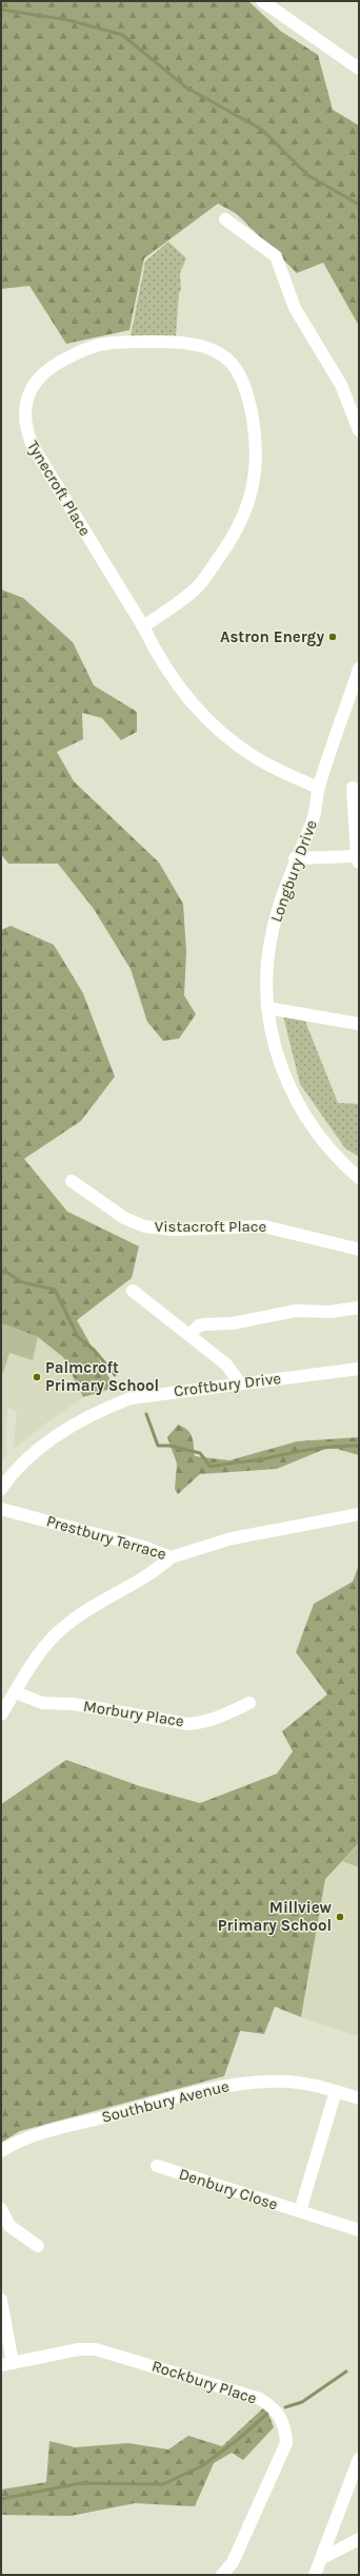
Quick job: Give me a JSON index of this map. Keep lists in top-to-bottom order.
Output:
{
  "streets": {
    "street": [
      "Tynecroft Place",
      "Longbury Drive",
      "Vistacroft Place",
      "Croftbury Drive",
      "Prestbury Terrace",
      "Morbury Place",
      "Southbury Avenue",
      "Denbury Close",
      "Rockbury Place"
    ]
  },
  "crossings": [
    ["Tynecroft Place", "Longbury Drive"],
    ["Southbury Avenue", "Denbury Close"]
  ],
  "places": ["Astron Energy", "Palmcroft Primary School", "Millview Primary School"]
}
